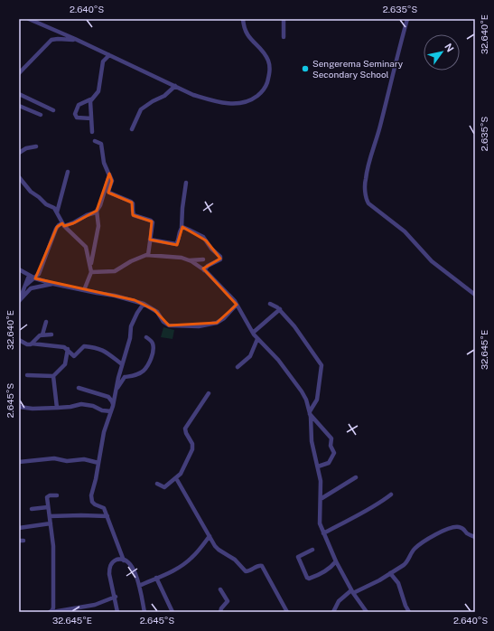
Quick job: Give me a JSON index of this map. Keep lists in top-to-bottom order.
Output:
{
  "places": ["Sengerema Seminary Secondary School"],
  "north": "top right",
  "coordinates": [
    "2.640°S",
    "2.635°S",
    "32.640°E",
    "32.645°E",
    "2.645°S"
  ]
}
